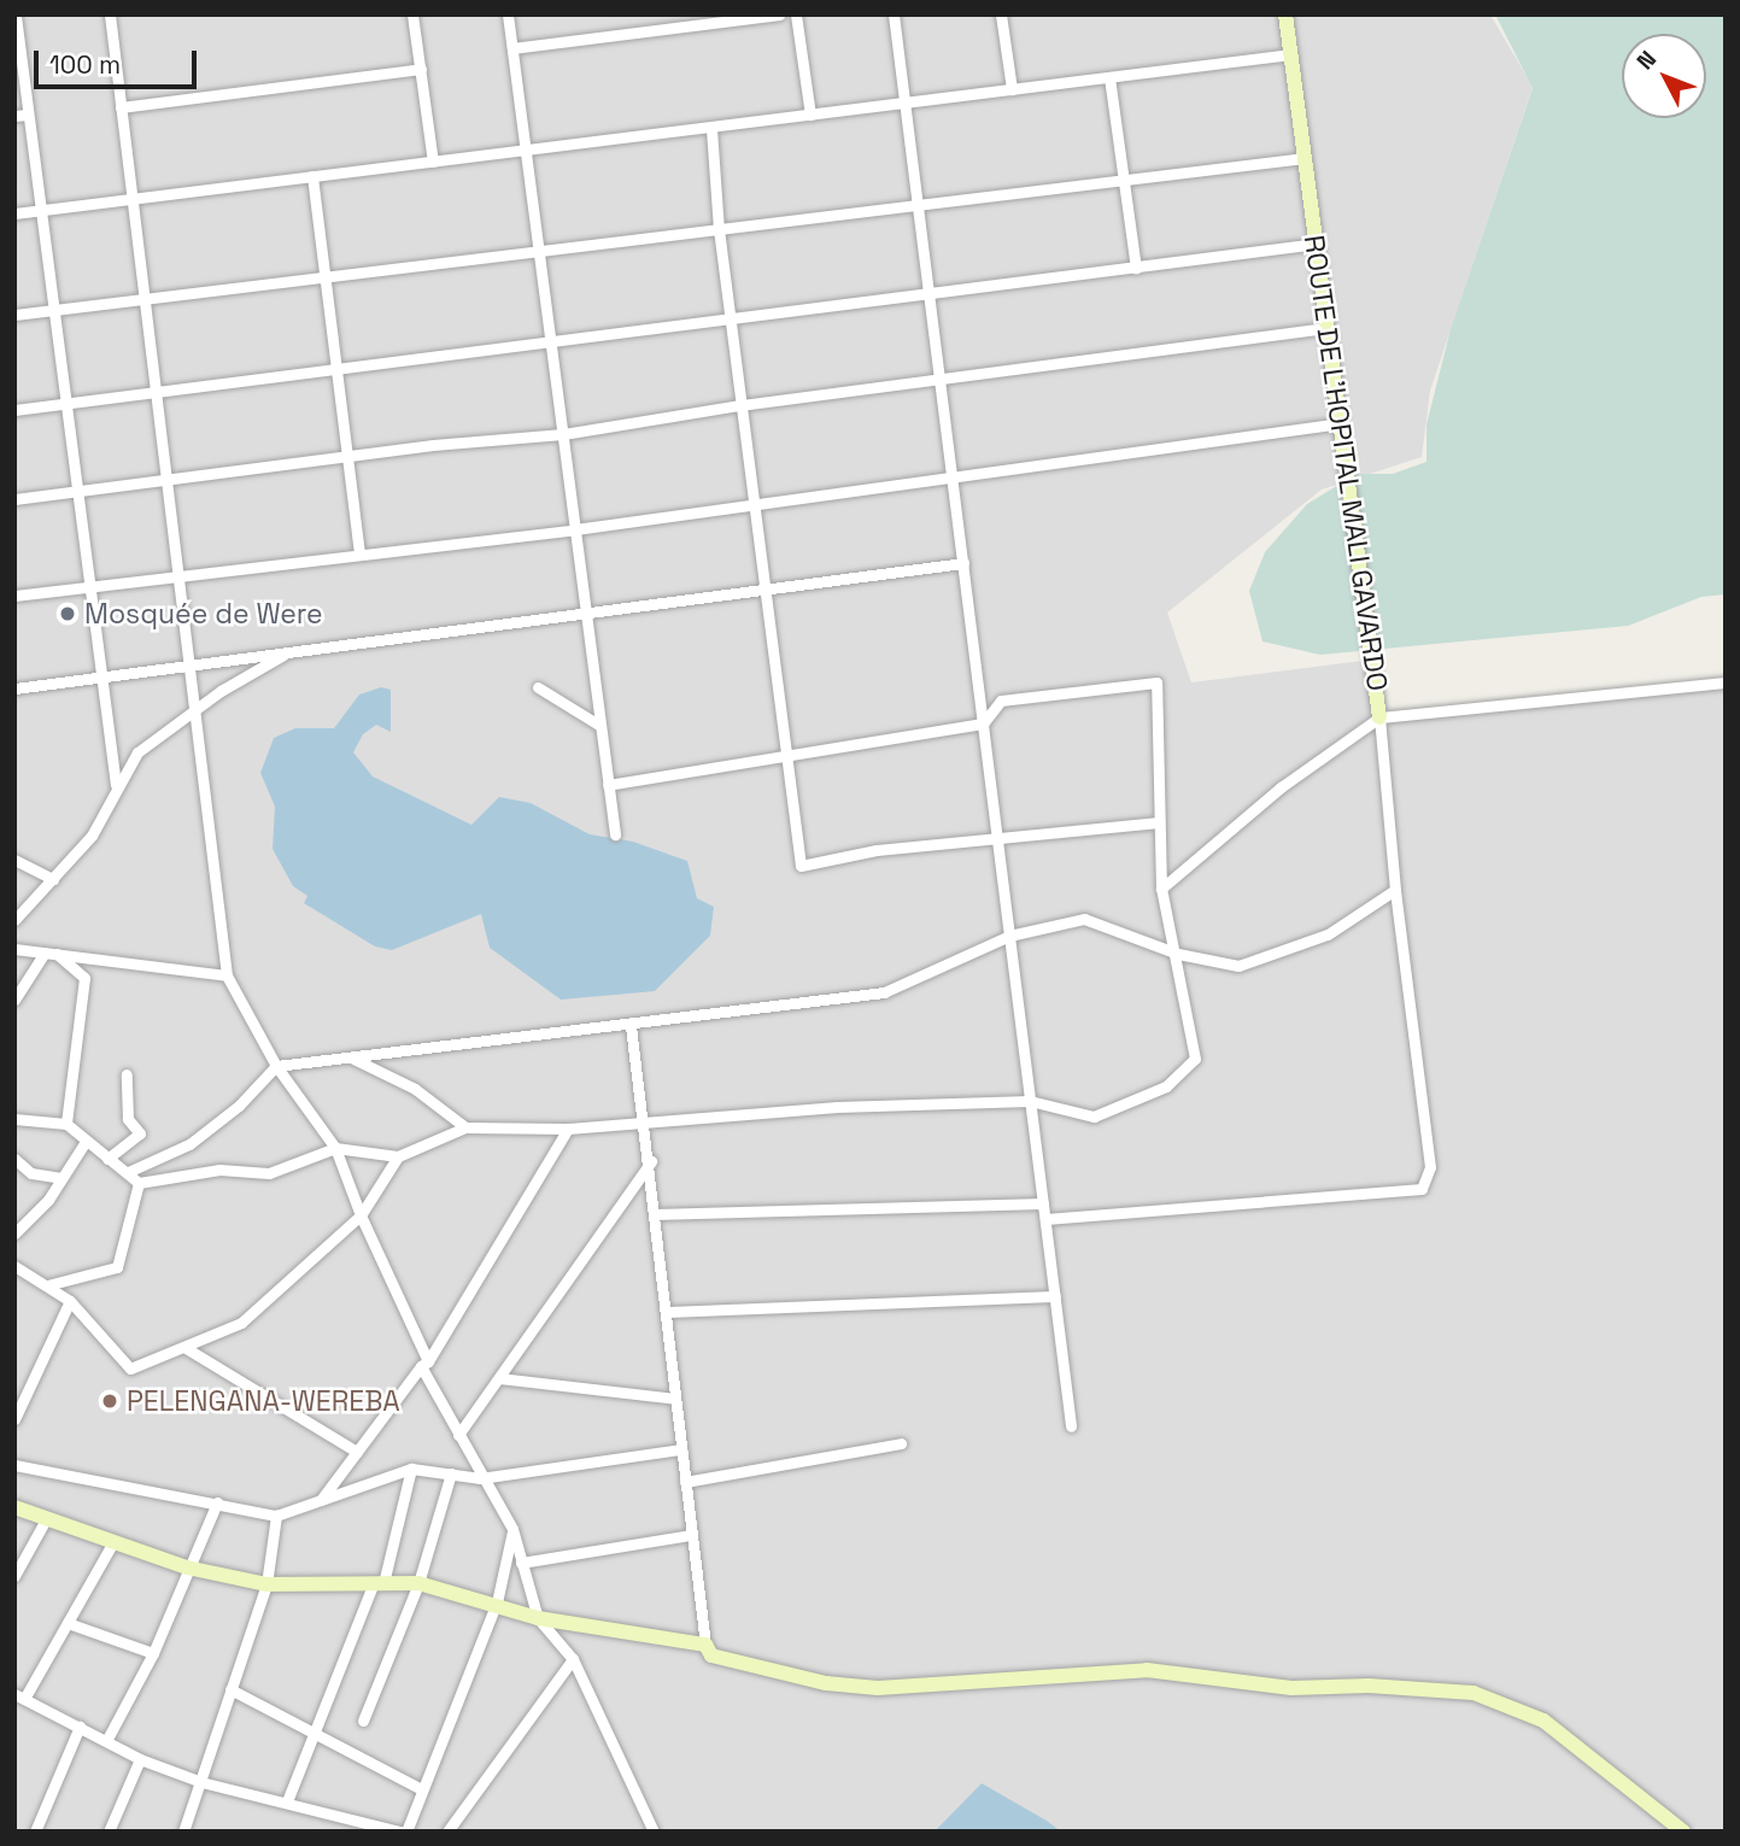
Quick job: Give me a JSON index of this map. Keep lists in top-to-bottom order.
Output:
{
  "streets": {
    "street": ["ROUTE DE L'HOPITAL MALI GAVARDO"]
  },
  "places": ["Mosquée de Were", "PELENGANA-WEREBA"],
  "scale_bar": "100 m",
  "north": "top left"
}
